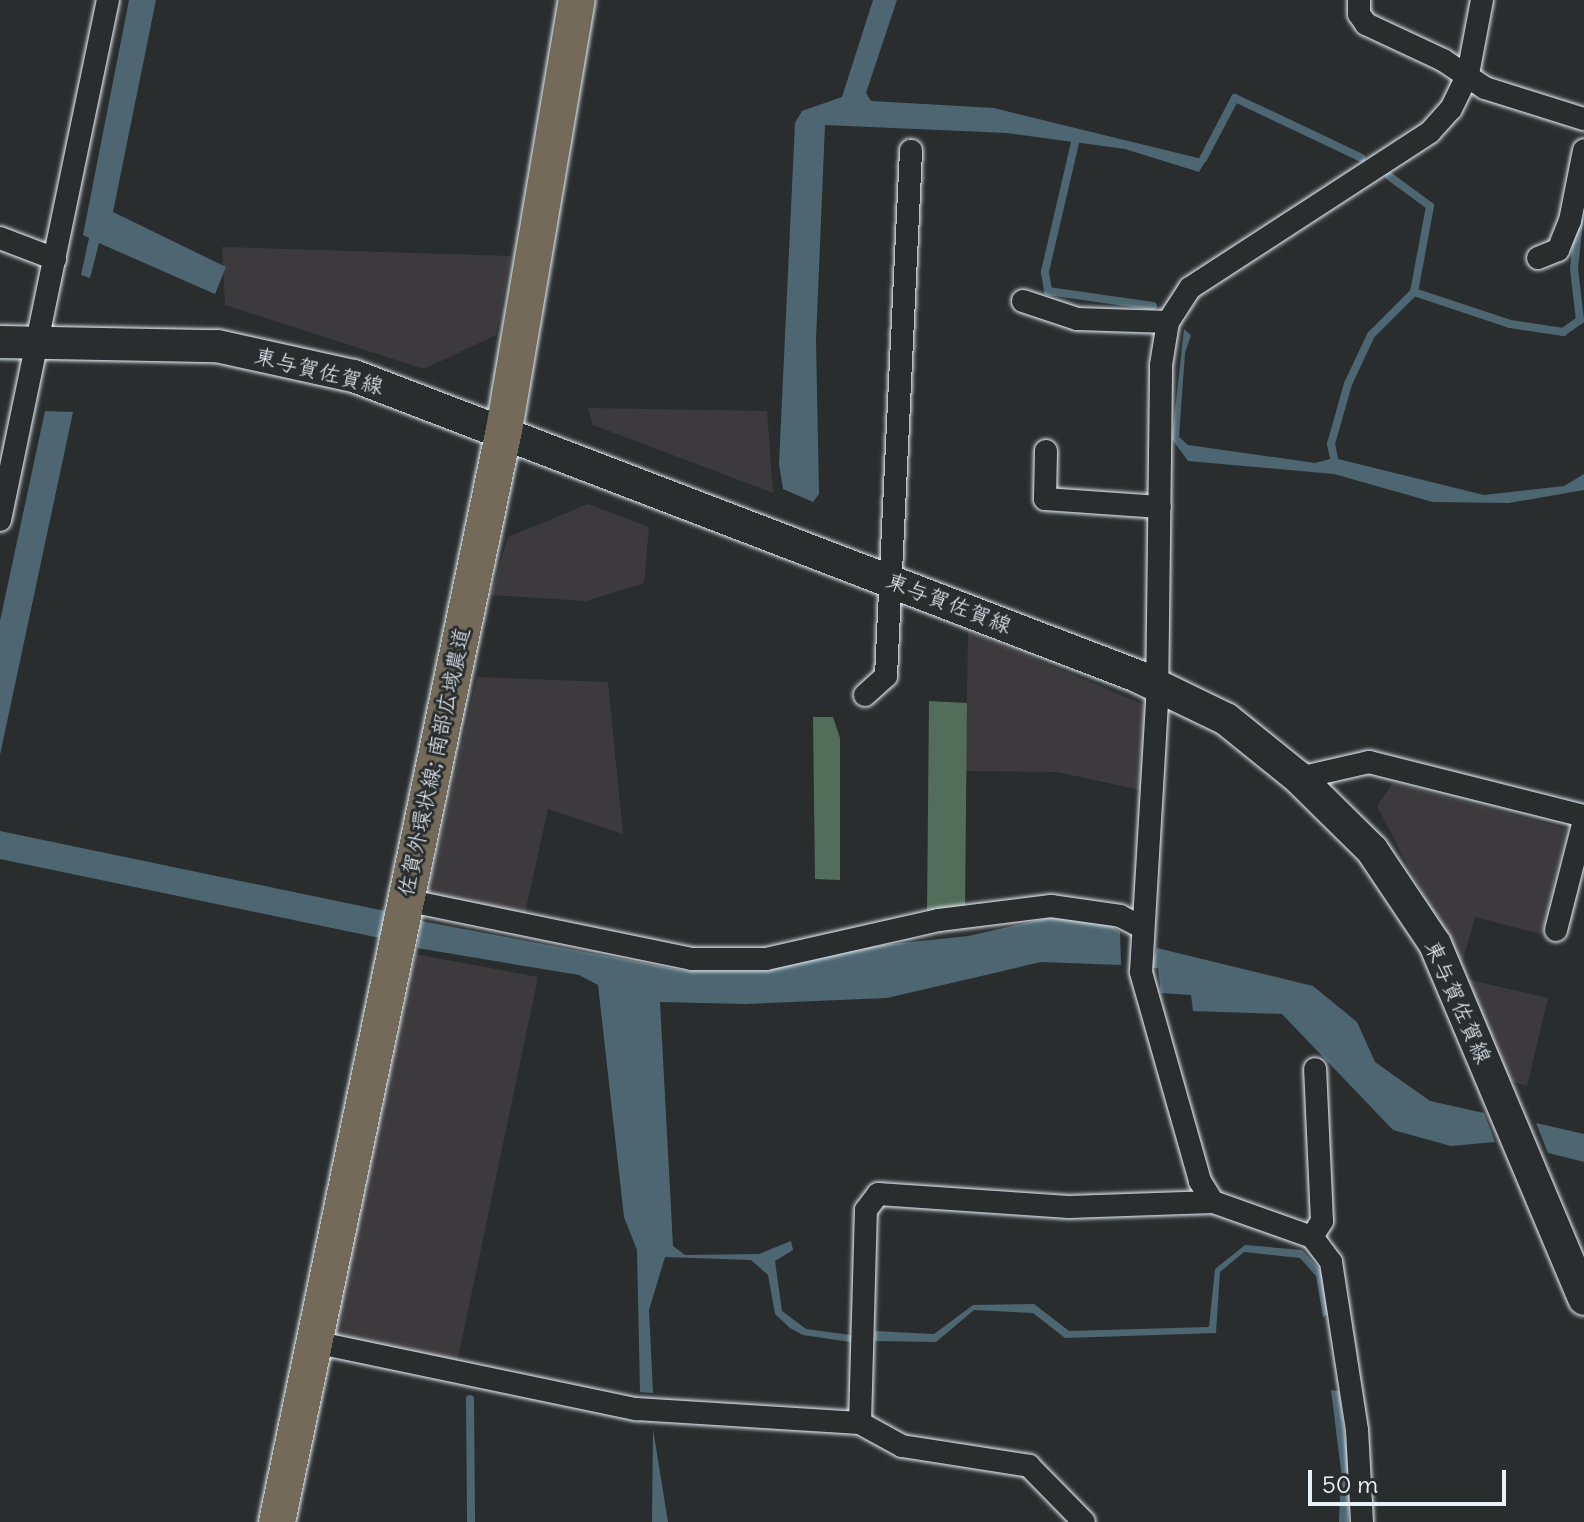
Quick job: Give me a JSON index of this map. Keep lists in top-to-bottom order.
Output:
{
  "streets": {
    "main road": ["東与賀佐賀線", "佐賀外環状線; 南部広域農道"]
  },
  "crossings": [
    ["東与賀佐賀線", "佐賀外環状線; 南部広域農道"]
  ],
  "scale_bar": "50 m"
}
